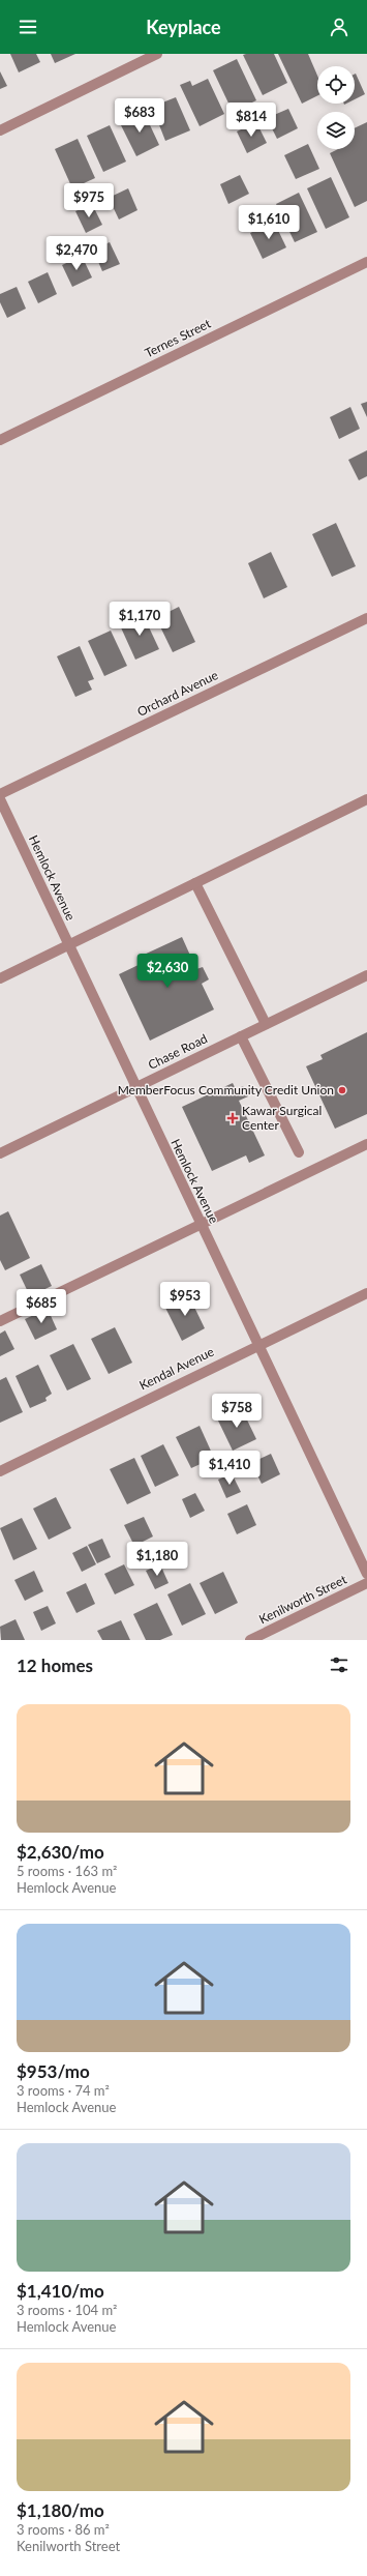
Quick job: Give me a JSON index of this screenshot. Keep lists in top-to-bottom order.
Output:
{
  "streets": {
    "street": [
      "Ternes Street",
      "Orchard Avenue",
      "Hemlock Avenue",
      "Chase Road",
      "Kendal Avenue",
      "Kenilworth Street"
    ]
  },
  "crossings": [
    ["Hemlock Avenue", "Chase Road"],
    ["Hemlock Avenue", "Kendal Avenue"]
  ],
  "places": {
    "other": ["MemberFocus Community Credit Union"],
    "health": ["Kawar Surgical Center"]
  },
  "page": {
    "header": "Keyplace",
    "price": [
      "$683",
      "$814",
      "$975",
      "$1,610",
      "$2,470",
      "$1,170",
      "$2,630",
      "$953",
      "$685",
      "$758",
      "$1,410",
      "$1,180"
    ],
    "heading": "12 homes",
    "list": [
      {
        "name": "$2,630/mo",
        "note": "5 rooms · 163 m² · Hemlock Avenue"
      },
      {
        "name": "$953/mo",
        "note": "3 rooms · 74 m² · Hemlock Avenue"
      },
      {
        "name": "$1,410/mo",
        "note": "3 rooms · 104 m² · Hemlock Avenue"
      },
      {
        "name": "$1,180/mo",
        "note": "3 rooms · 86 m² · Kenilworth Street"
      }
    ]
  }
}
